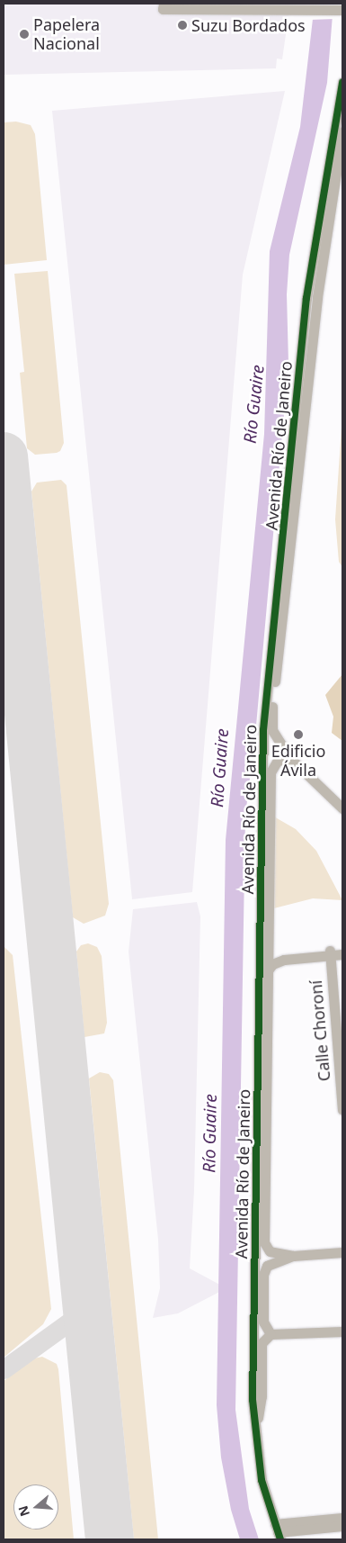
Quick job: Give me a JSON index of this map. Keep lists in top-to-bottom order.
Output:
{
  "streets": {
    "street": ["Avenida Río de Janeiro", "Calle Choroní"]
  },
  "water": ["Río Guaire"],
  "places": ["Suzu Bordados", "Papelera Nacional", "Edificio Ávila"],
  "north": "left"
}
